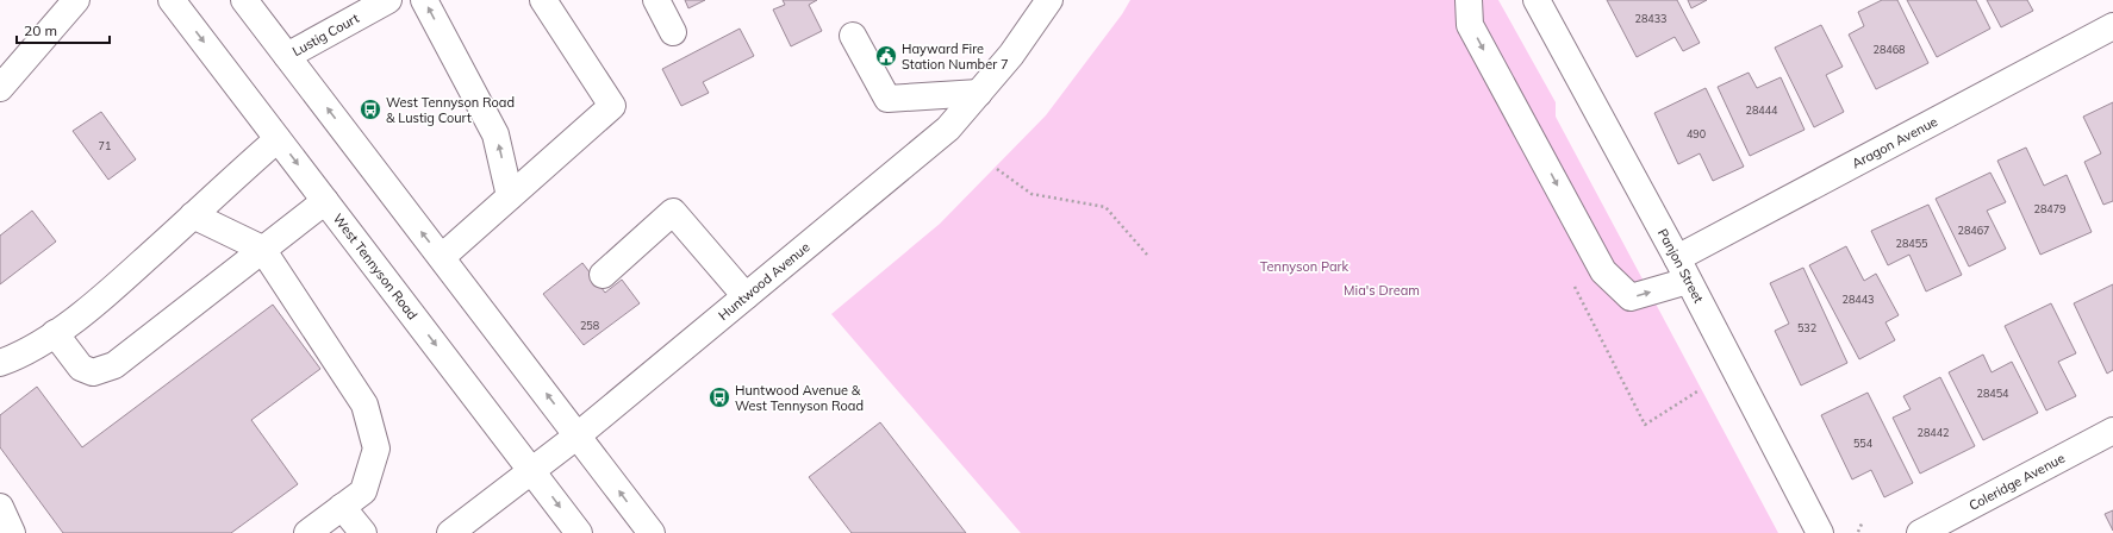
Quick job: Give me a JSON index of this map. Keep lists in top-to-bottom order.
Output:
{
  "streets": {
    "street": [
      "Lustig Court",
      "Aragon Avenue",
      "Panjon Street",
      "West Tennyson Road",
      "Huntwood Avenue",
      "Coleridge Avenue"
    ]
  },
  "crossings": [
    ["Aragon Avenue", "Panjon Street"],
    ["West Tennyson Road", "Huntwood Avenue"]
  ],
  "one_way": ["Aragon Avenue"],
  "parks": ["Tennyson Park", "Mia's Dream"],
  "places": {
    "public building": ["Hayward Fire Station Number 7"],
    "bus stop": ["West Tennyson Road & Lustig Court", "Huntwood Avenue & West Tennyson Road"]
  },
  "house_numbers": [
    "28433",
    "28468",
    "28444",
    "490",
    "71",
    "28479",
    "28467",
    "28455",
    "28443",
    "258",
    "532",
    "28454",
    "28442",
    "554"
  ],
  "scale_bar": "20 m"
}
